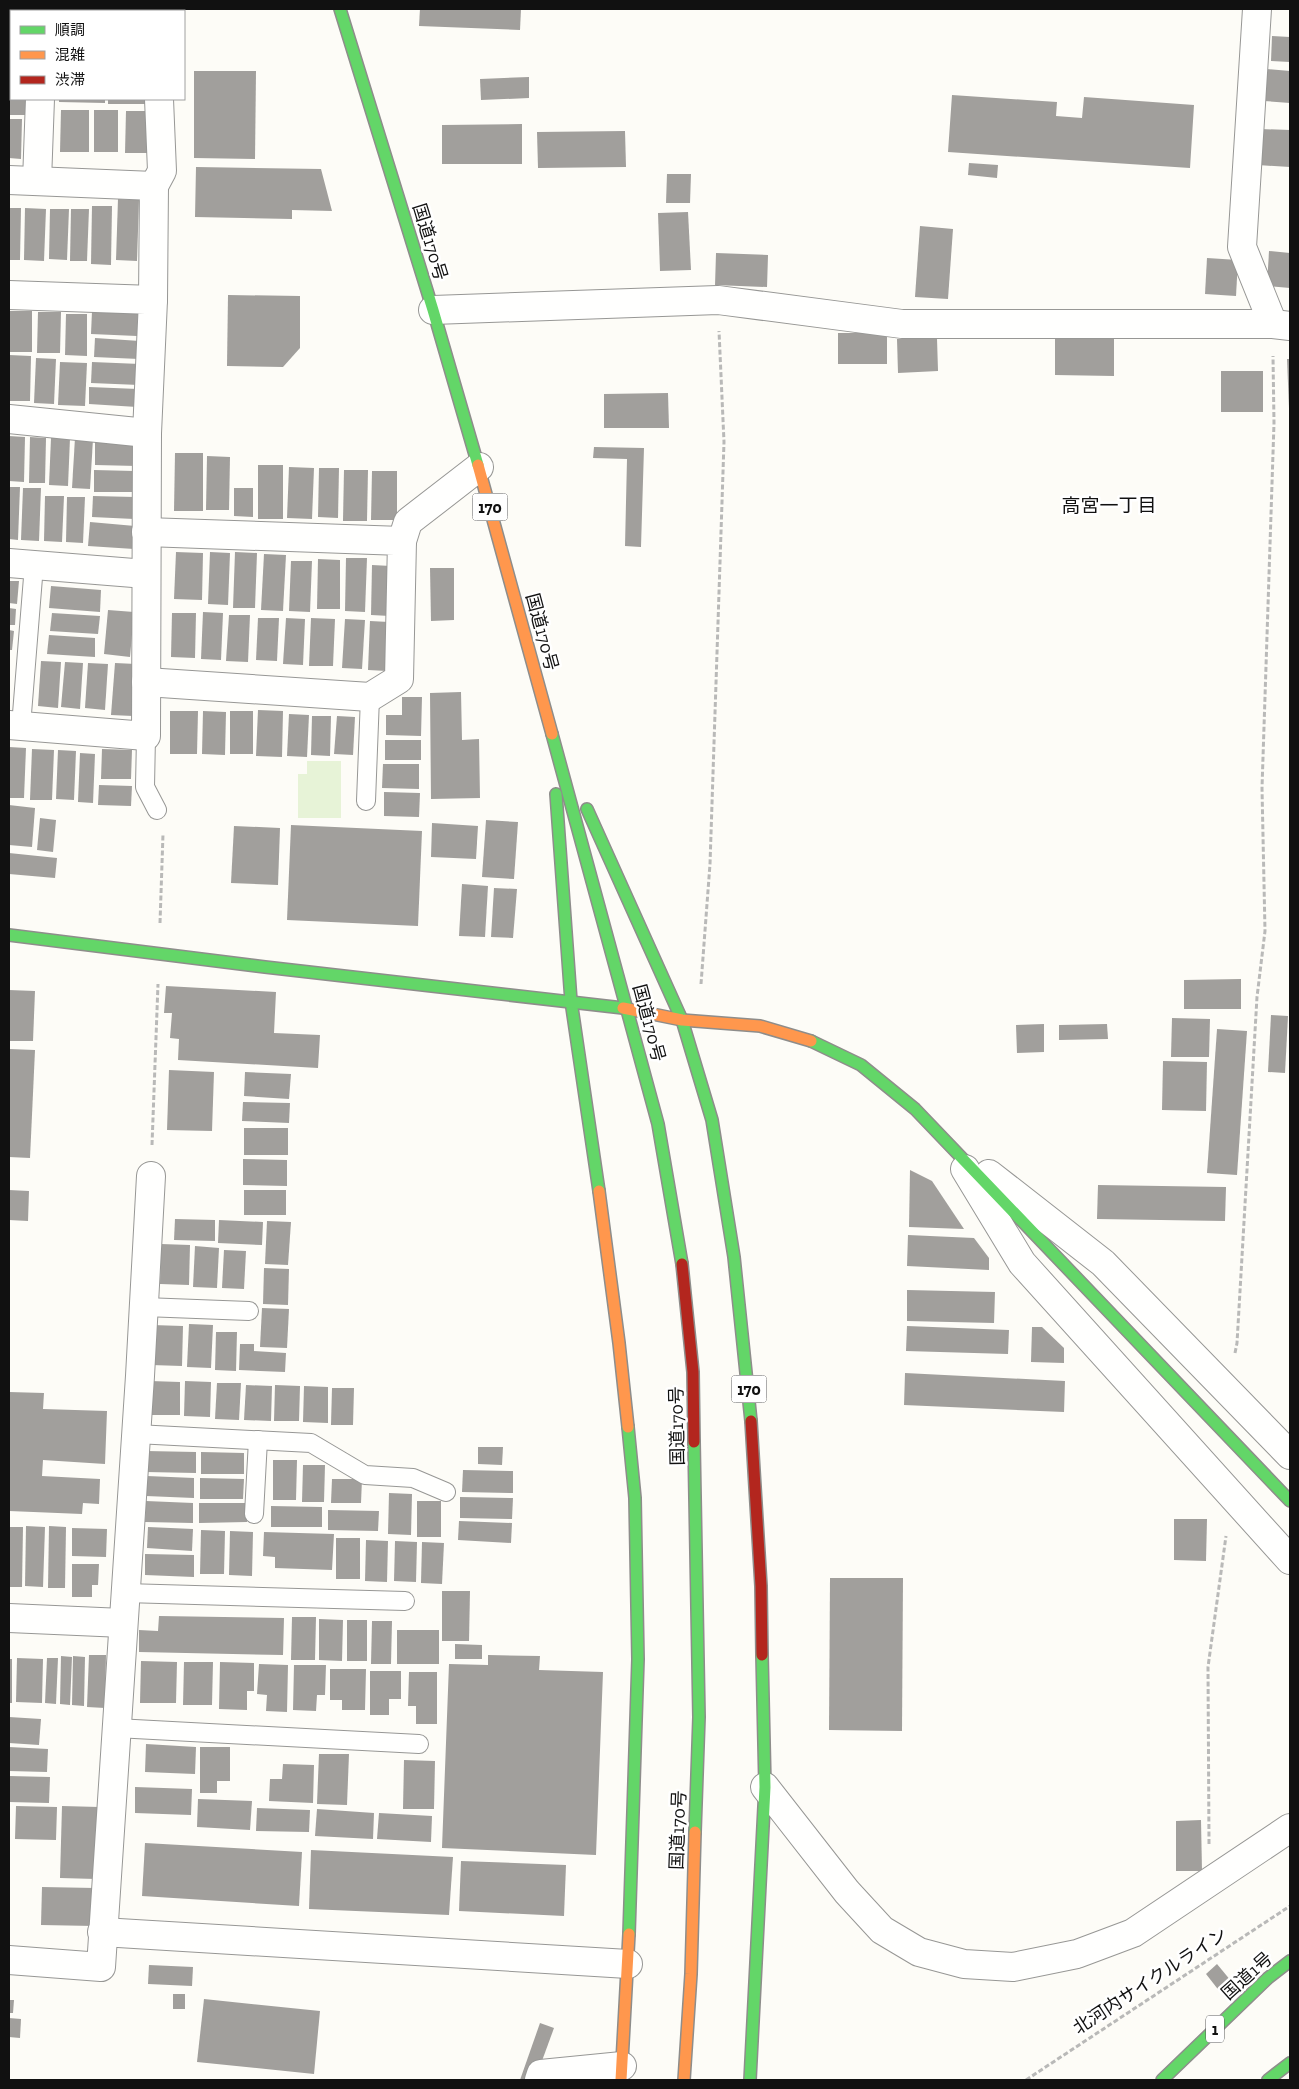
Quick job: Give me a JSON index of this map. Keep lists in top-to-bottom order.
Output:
{
  "streets": {
    "main road": [
      "国道170号",
      "170",
      "国道1号",
      "1"
    ],
    "path": ["北河内サイクルライン"]
  },
  "crossings": [
    ["国道170号", "170"]
  ],
  "districts": ["高宮一丁目"],
  "legend": ["順調", "混雑", "渋滞"]
}
